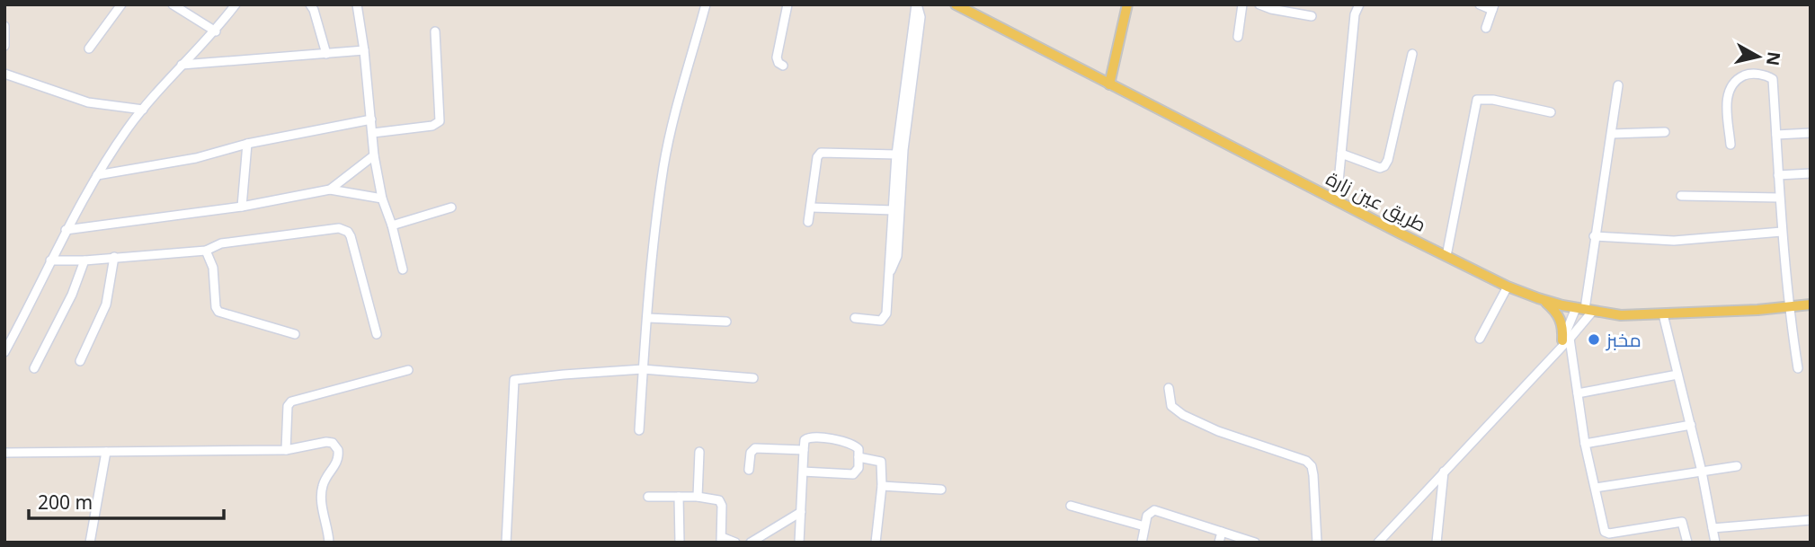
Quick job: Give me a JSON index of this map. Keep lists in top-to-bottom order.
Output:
{
  "streets": {
    "main road": ["طريق عين زارة"]
  },
  "places": ["مخبز"],
  "scale_bar": "200 m",
  "north": "right"
}
